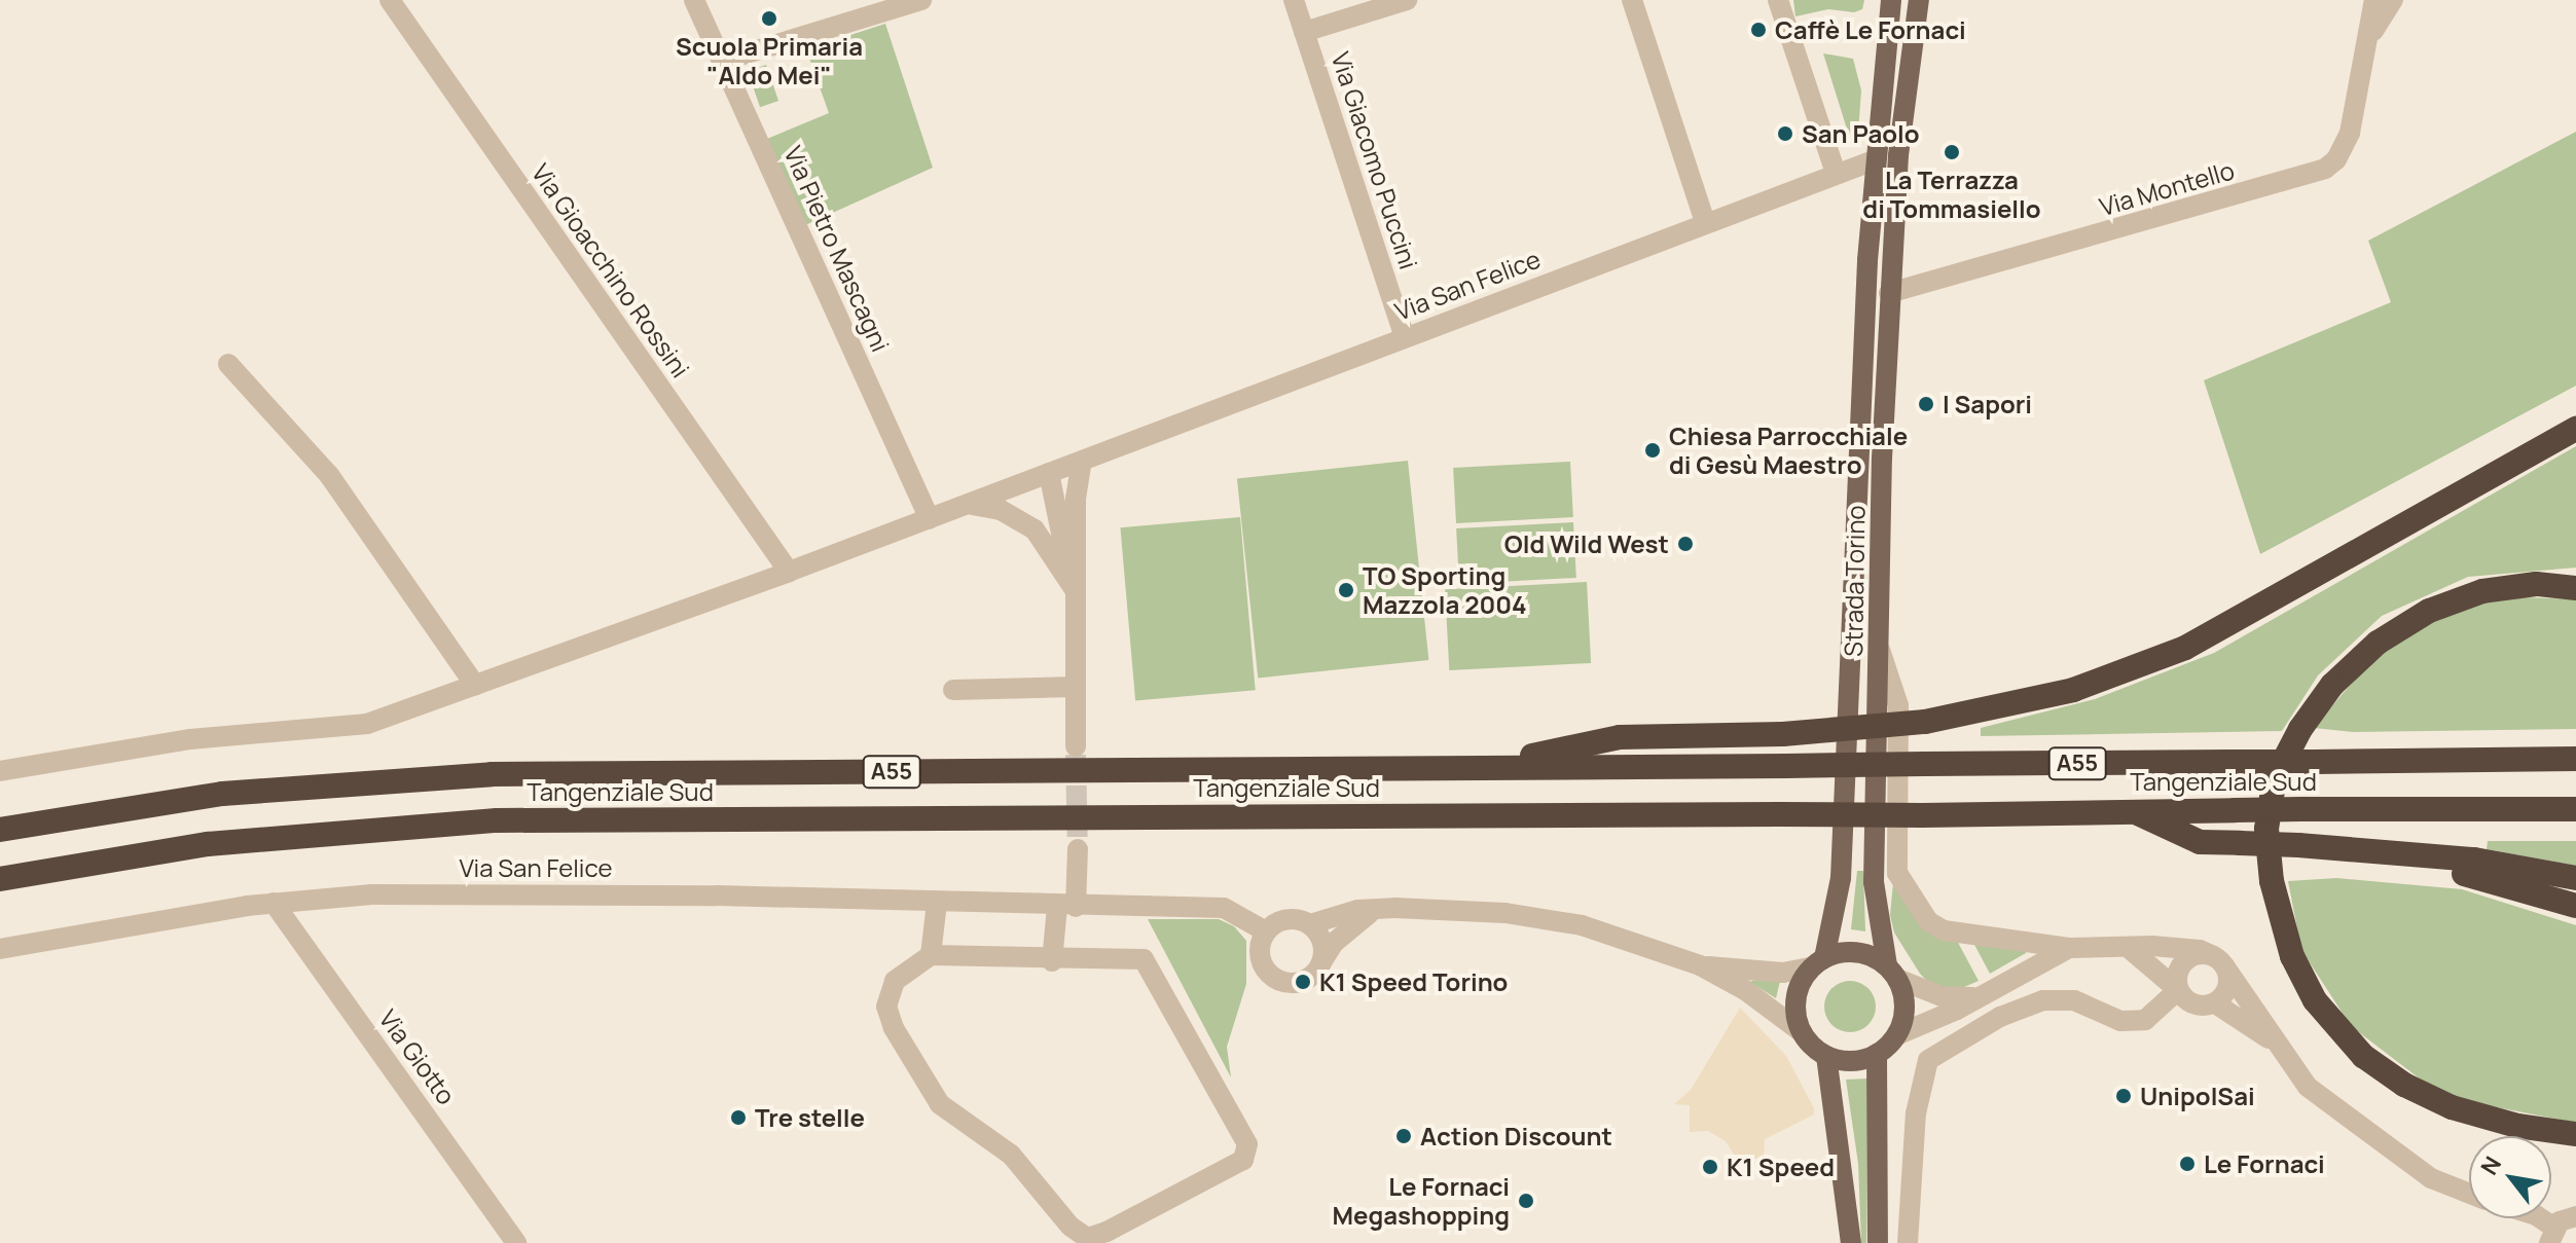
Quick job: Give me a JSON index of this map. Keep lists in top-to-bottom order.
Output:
{
  "streets": {
    "highway": ["A55", "Tangenziale Sud"],
    "main road": ["Strada Torino"],
    "street": [
      "Via Giacomo Puccini",
      "Via Montello",
      "Via Pietro Mascagni",
      "Via Gioacchino Rossini",
      "Via San Felice",
      "Via Giotto"
    ]
  },
  "crossings": [
    ["Via Giacomo Puccini", "Via San Felice"],
    ["Via Montello", "Strada Torino"],
    ["Via Pietro Mascagni", "Via San Felice"],
    ["Via Gioacchino Rossini", "Via San Felice"],
    ["Via San Felice", "Strada Torino"],
    ["Via San Felice", "Via Giotto"]
  ],
  "places": [
    "Scuola Primaria \"Aldo Mei\"",
    "Caffè Le Fornaci",
    "San Paolo",
    "La Terrazza di Tommasiello",
    "I Sapori",
    "Chiesa Parrocchiale di Gesù Maestro",
    "Old Wild West",
    "TO Sporting Mazzola 2004",
    "K1 Speed Torino",
    "UnipolSai",
    "Tre stelle",
    "Action Discount",
    "Le Fornaci",
    "K1 Speed",
    "Le Fornaci Megashopping"
  ],
  "north": "top left"
}
